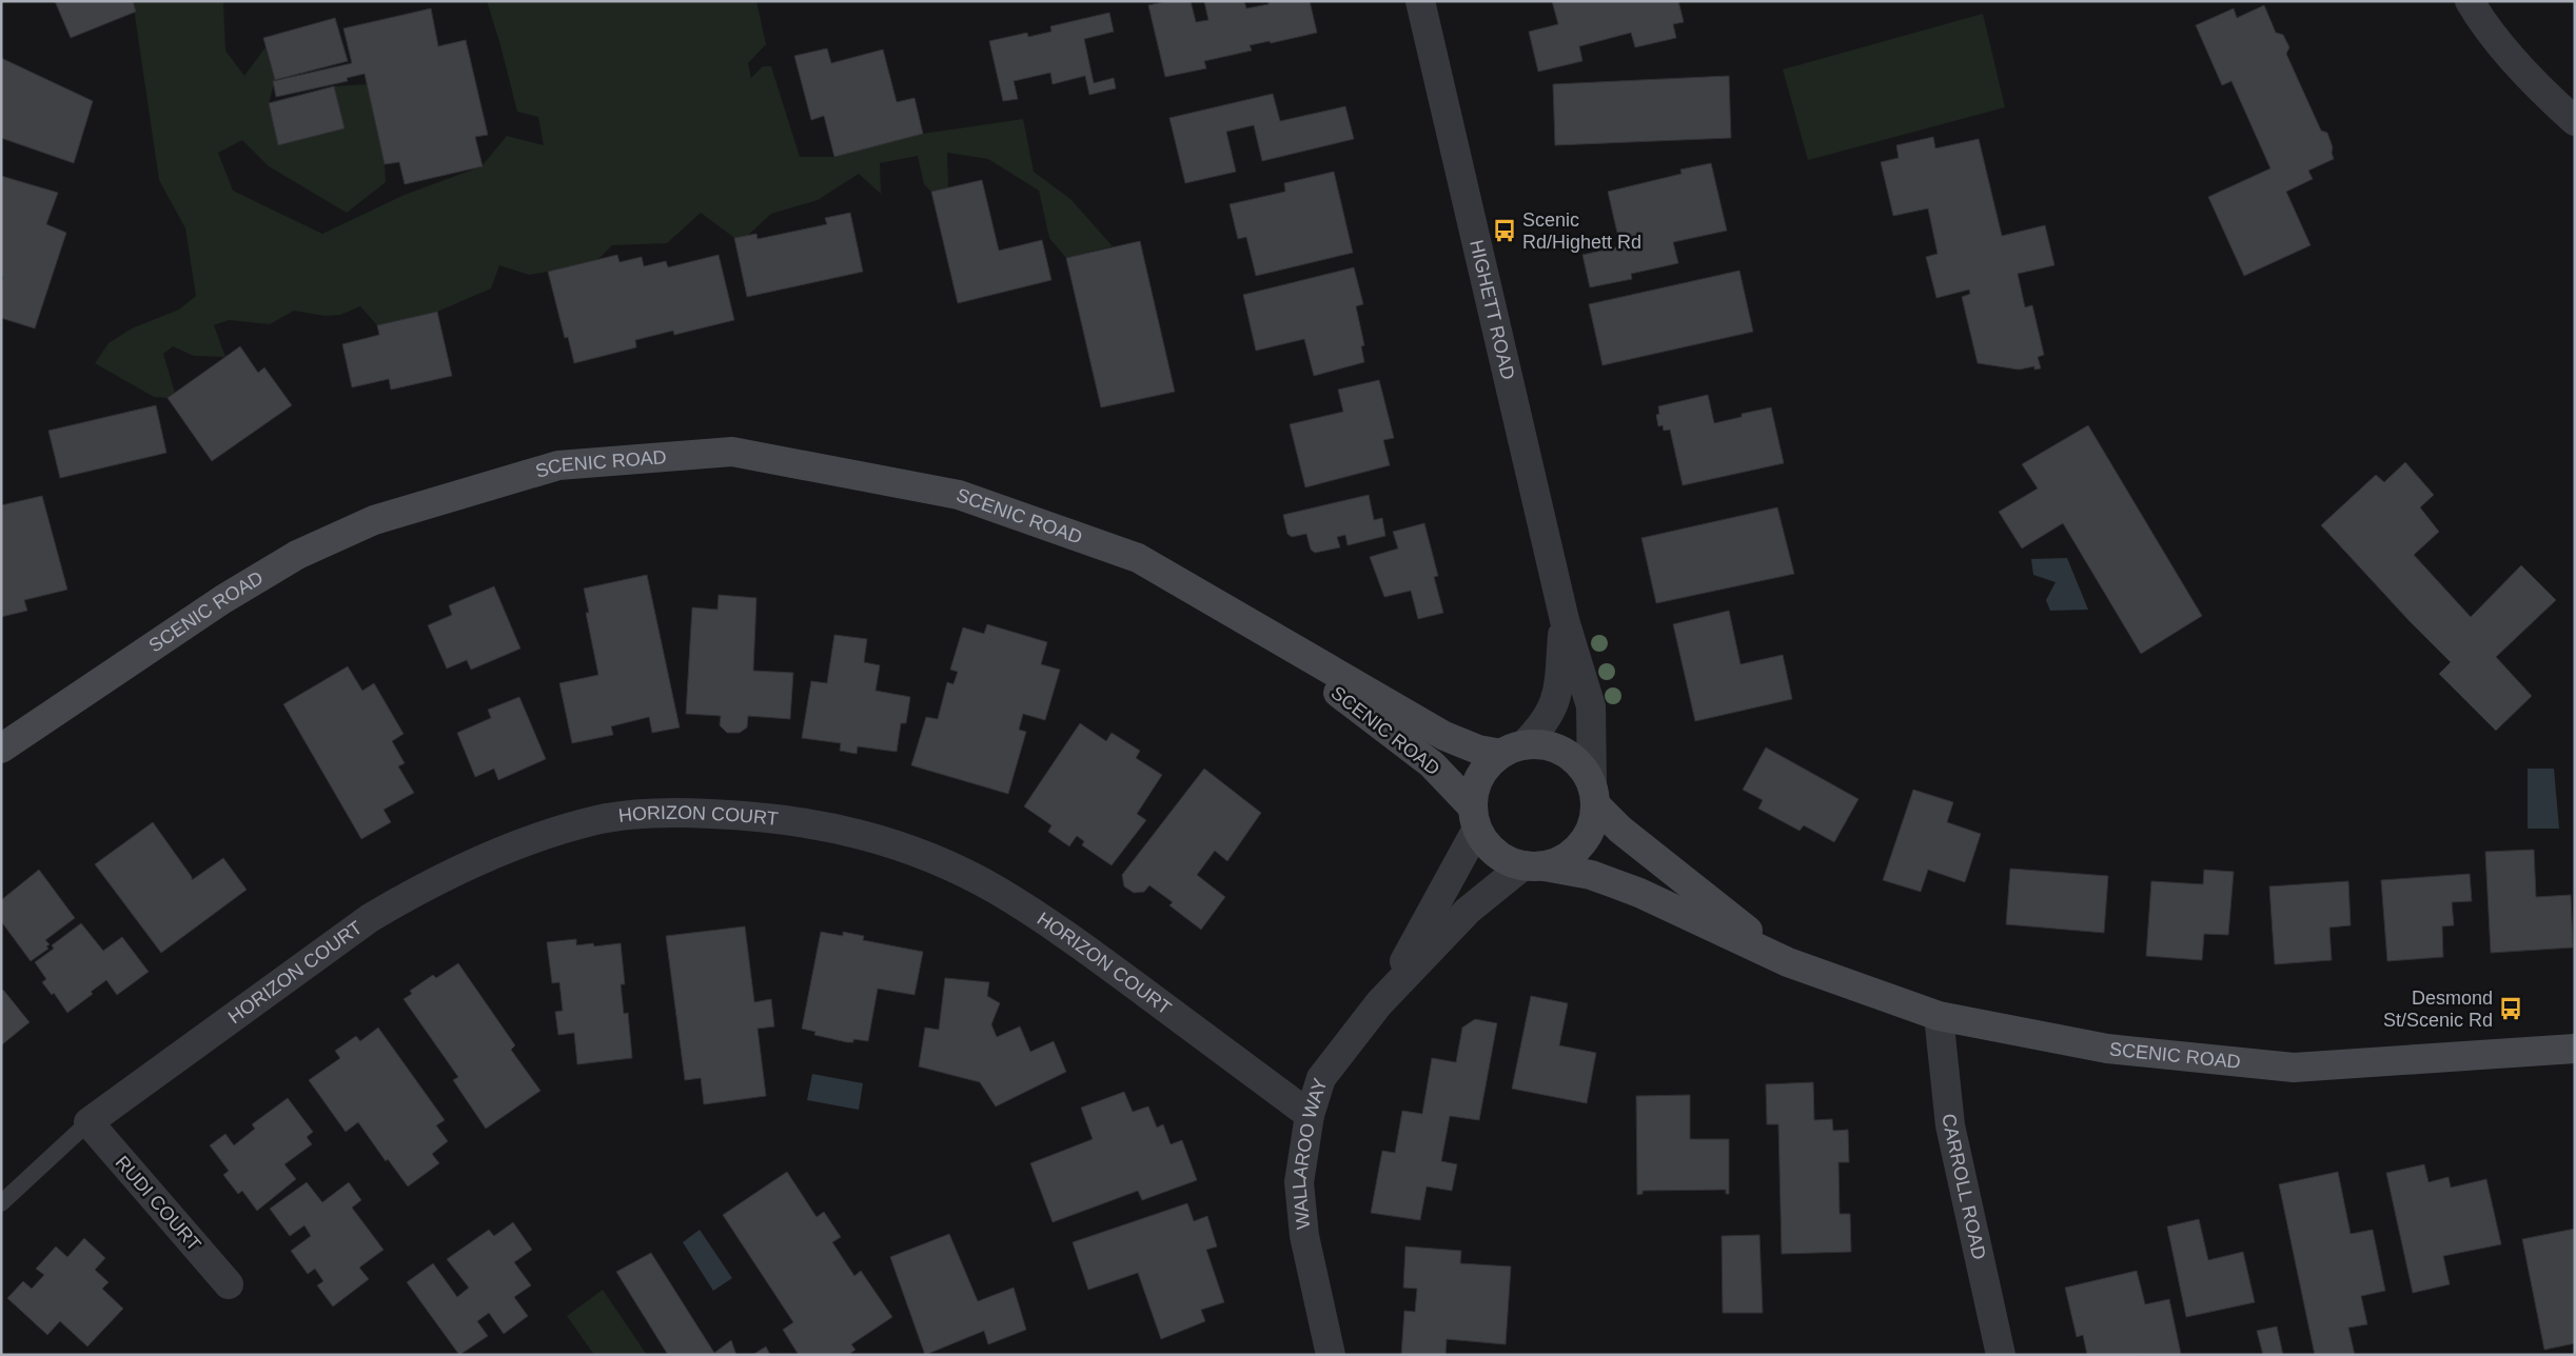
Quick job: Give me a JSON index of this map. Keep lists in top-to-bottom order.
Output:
{
  "streets": {
    "main road": ["SCENIC ROAD"],
    "street": [
      "HIGHETT ROAD",
      "HORIZON COURT",
      "WALLAROO WAY",
      "CARROLL ROAD",
      "RUDI COURT"
    ]
  },
  "crossings": [
    ["HIGHETT ROAD", "SCENIC ROAD"],
    ["HIGHETT ROAD", "WALLAROO WAY"],
    ["SCENIC ROAD", "WALLAROO WAY"],
    ["SCENIC ROAD", "CARROLL ROAD"],
    ["HORIZON COURT", "WALLAROO WAY"],
    ["HORIZON COURT", "RUDI COURT"]
  ],
  "places": {
    "bus stop": ["Scenic Rd/Highett Rd", "Desmond St/Scenic Rd"]
  }
}
